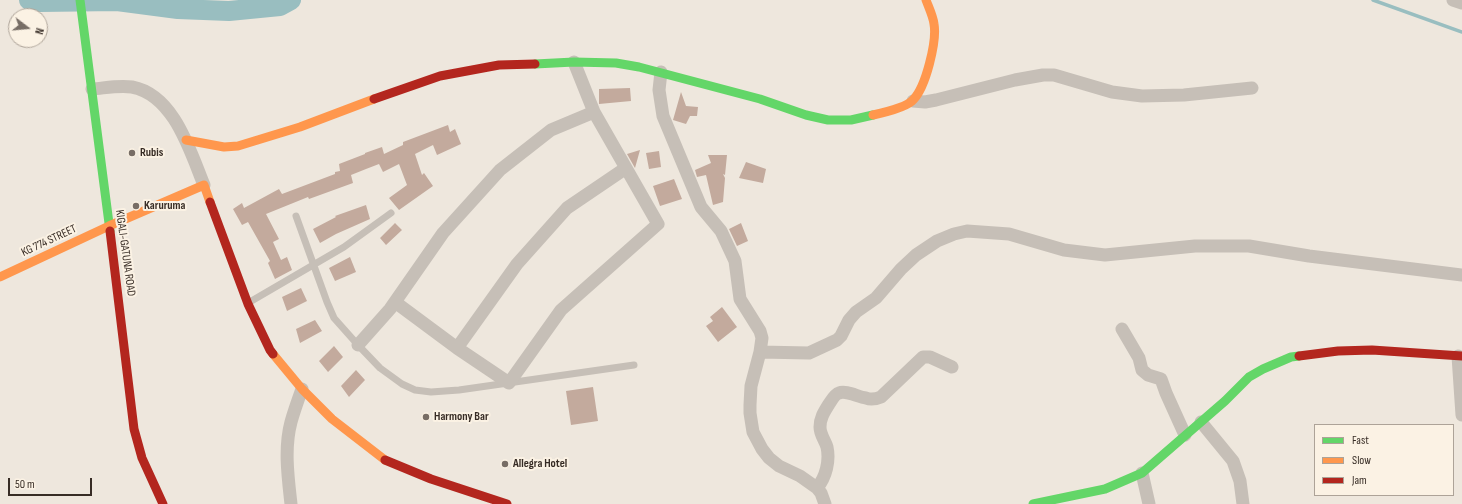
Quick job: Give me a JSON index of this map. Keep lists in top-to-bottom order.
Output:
{
  "streets": {
    "main road": ["KG 774 STREET", "KIGALI-GATUNA ROAD"]
  },
  "crossings": [
    ["KG 774 STREET", "KIGALI-GATUNA ROAD"]
  ],
  "places": [
    "Rubis",
    "Karuruma",
    "Harmony Bar",
    "Allegra Hotel"
  ],
  "legend": ["Fast", "Slow", "Jam"],
  "scale_bar": "50 m",
  "north": "right"
}
